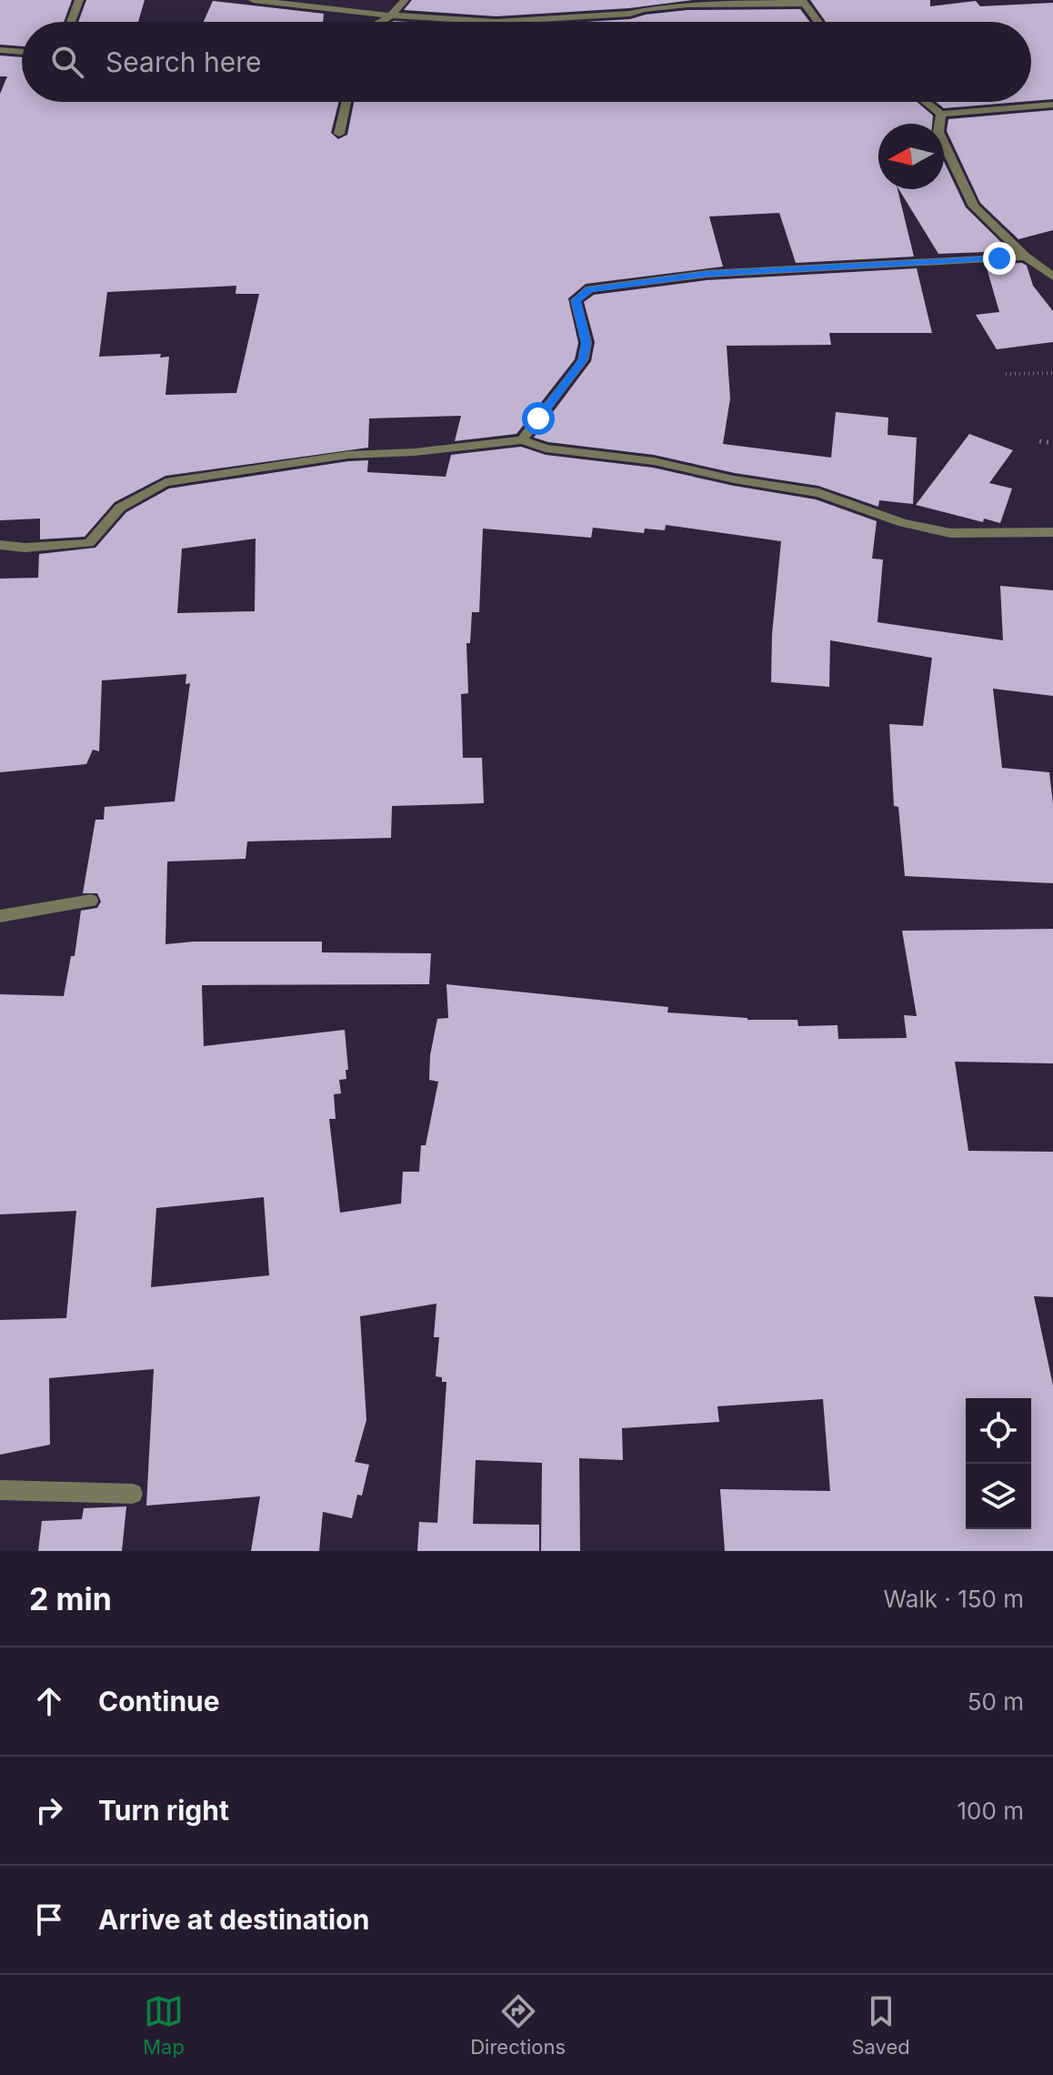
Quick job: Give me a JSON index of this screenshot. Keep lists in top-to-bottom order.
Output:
{
  "north": "left",
  "page": {
    "search": "Search here",
    "heading": ["2 min", "Walk · 150 m"],
    "list": [
      ["Continue", "50 m"],
      ["Turn right", "100 m"],
      "Arrive at destination"
    ],
    "nav": ["Map", "Directions", "Saved"]
  }
}
